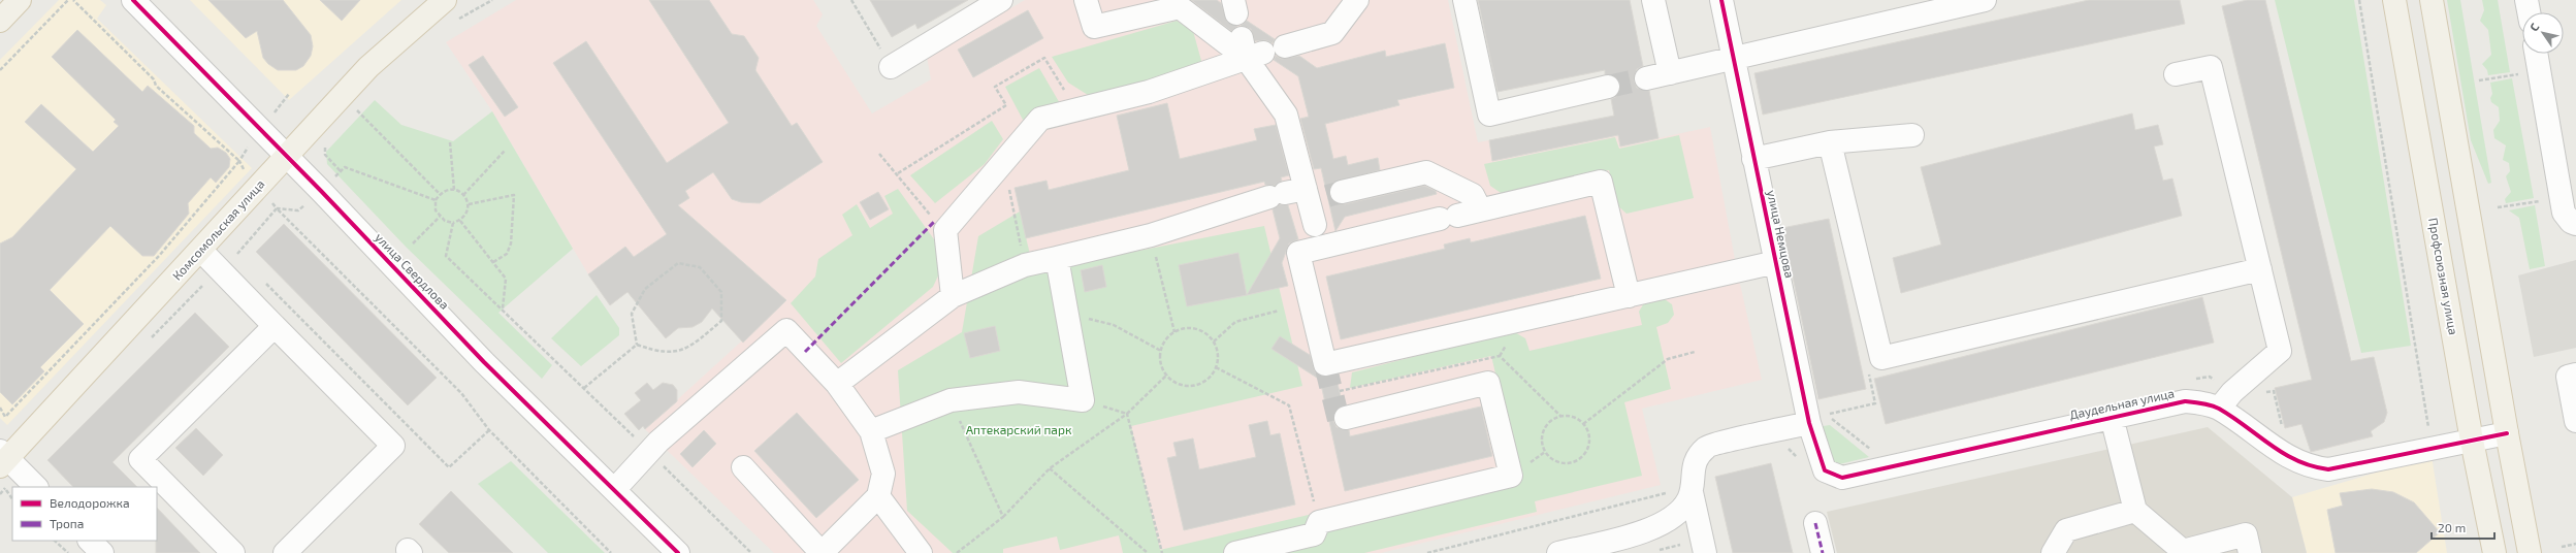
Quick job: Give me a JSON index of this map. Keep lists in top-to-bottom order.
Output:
{
  "streets": {
    "main road": ["Комсомольская улица", "Профсоюзная улица"],
    "street": ["улица Немцова", "улица Свердлова", "Даудельная улица"]
  },
  "crossings": [
    ["Комсомольская улица", "улица Свердлова"],
    ["улица Немцова", "Даудельная улица"],
    ["Профсоюзная улица", "Даудельная улица"]
  ],
  "parks": ["Аптекарский парк"],
  "legend": ["Велодорожка", "Тропа"],
  "scale_bar": "20 m",
  "north": "top left"
}
